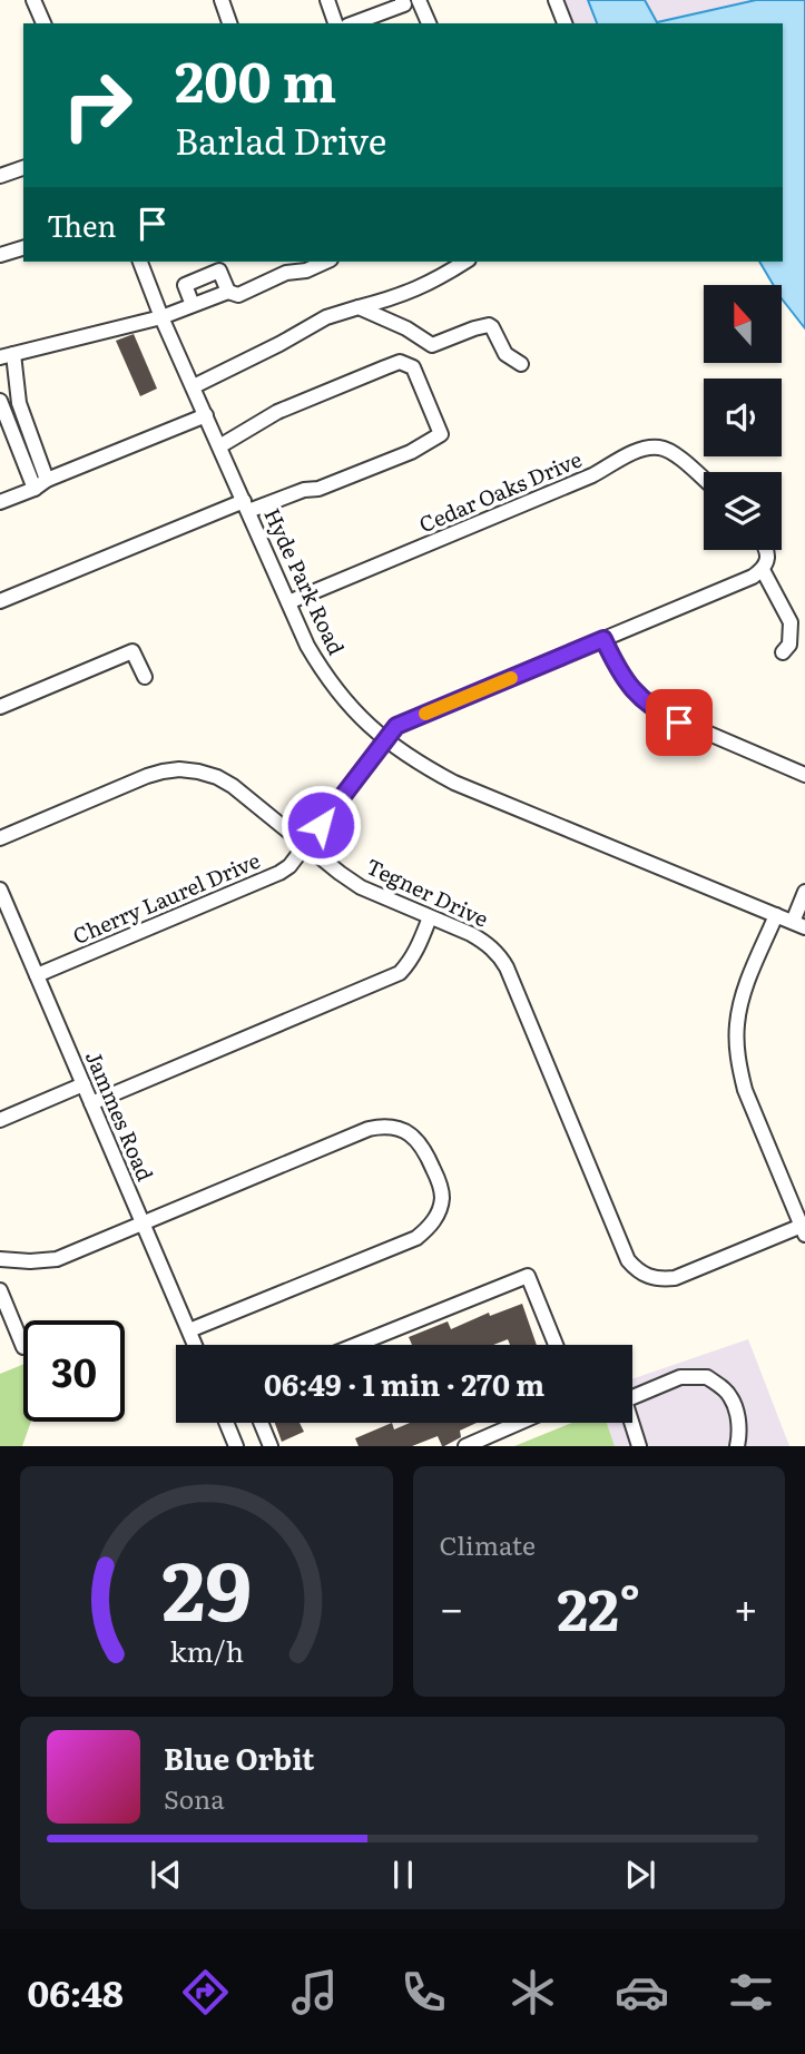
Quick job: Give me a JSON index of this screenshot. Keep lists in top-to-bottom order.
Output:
{
  "streets": {
    "street": [
      "Cedar Oaks Drive",
      "Hyde Park Road",
      "Tegner Drive",
      "Cherry Laurel Drive",
      "Jammes Road"
    ]
  },
  "crossings": [
    ["Cedar Oaks Drive", "Hyde Park Road"],
    ["Hyde Park Road", "Cherry Laurel Drive"],
    ["Tegner Drive", "Cherry Laurel Drive"],
    ["Cherry Laurel Drive", "Jammes Road"]
  ],
  "north": "top",
  "page": {
    "turn": ["200 m", "Barlad Drive"],
    "then": "Then",
    "limit": "30",
    "trip": "06:49 · 1 min · 270 m",
    "tile": "Climate",
    "heat": ["−", "22°", "+"],
    "song": ["Blue Orbit", "Sona"],
    "tabs": "06:48",
    "gauge": ["29", "km/h"]
  }
}
